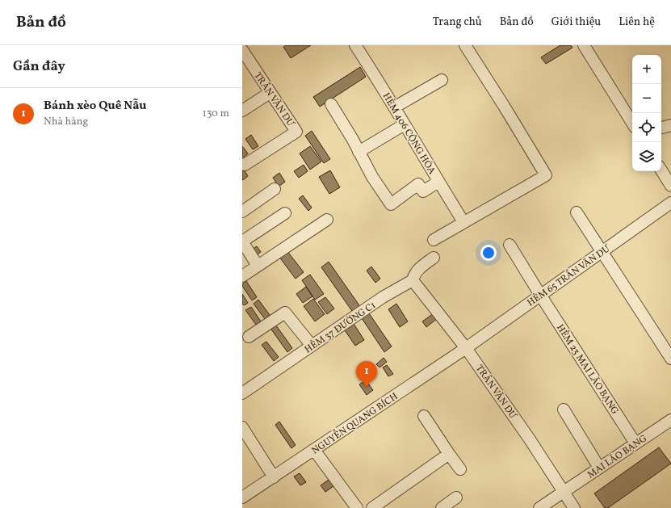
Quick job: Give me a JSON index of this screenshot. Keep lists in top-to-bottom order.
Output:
{
  "streets": {
    "street": [
      "TRẦN VĂN DƯ",
      "HẺM 406 CỘNG HÒA",
      "HẺM 65 TRẦN VĂN DƯ",
      "HẺM 37 ĐƯỜNG C1",
      "HẺM 23 MAI LÃO BẠNG",
      "NGUYỄN QUANG BÍCH",
      "MAI LÃO BẠNG"
    ]
  },
  "crossings": [
    ["TRẦN VĂN DƯ", "HẺM 65 TRẦN VĂN DƯ"],
    ["TRẦN VĂN DƯ", "HẺM 37 ĐƯỜNG C1"],
    ["TRẦN VĂN DƯ", "NGUYỄN QUANG BÍCH"],
    ["TRẦN VĂN DƯ", "MAI LÃO BẠNG"],
    ["HẺM 65 TRẦN VĂN DƯ", "HẺM 23 MAI LÃO BẠNG"],
    ["HẺM 65 TRẦN VĂN DƯ", "NGUYỄN QUANG BÍCH"],
    ["HẺM 23 MAI LÃO BẠNG", "MAI LÃO BẠNG"]
  ],
  "page": {
    "header": "Bản đồ",
    "nav": [
      "Trang chủ",
      "Bản đồ",
      "Giới thiệu",
      "Liên hệ"
    ],
    "heading": "Gần đây",
    "map_buttons": ["+", "−"],
    "list": [
      {
        "mark": "1",
        "name": "Bánh xèo Quê Nẫu",
        "note": "Nhà hàng",
        "value": "130 m"
      }
    ],
    "pins": "1"
  }
}
